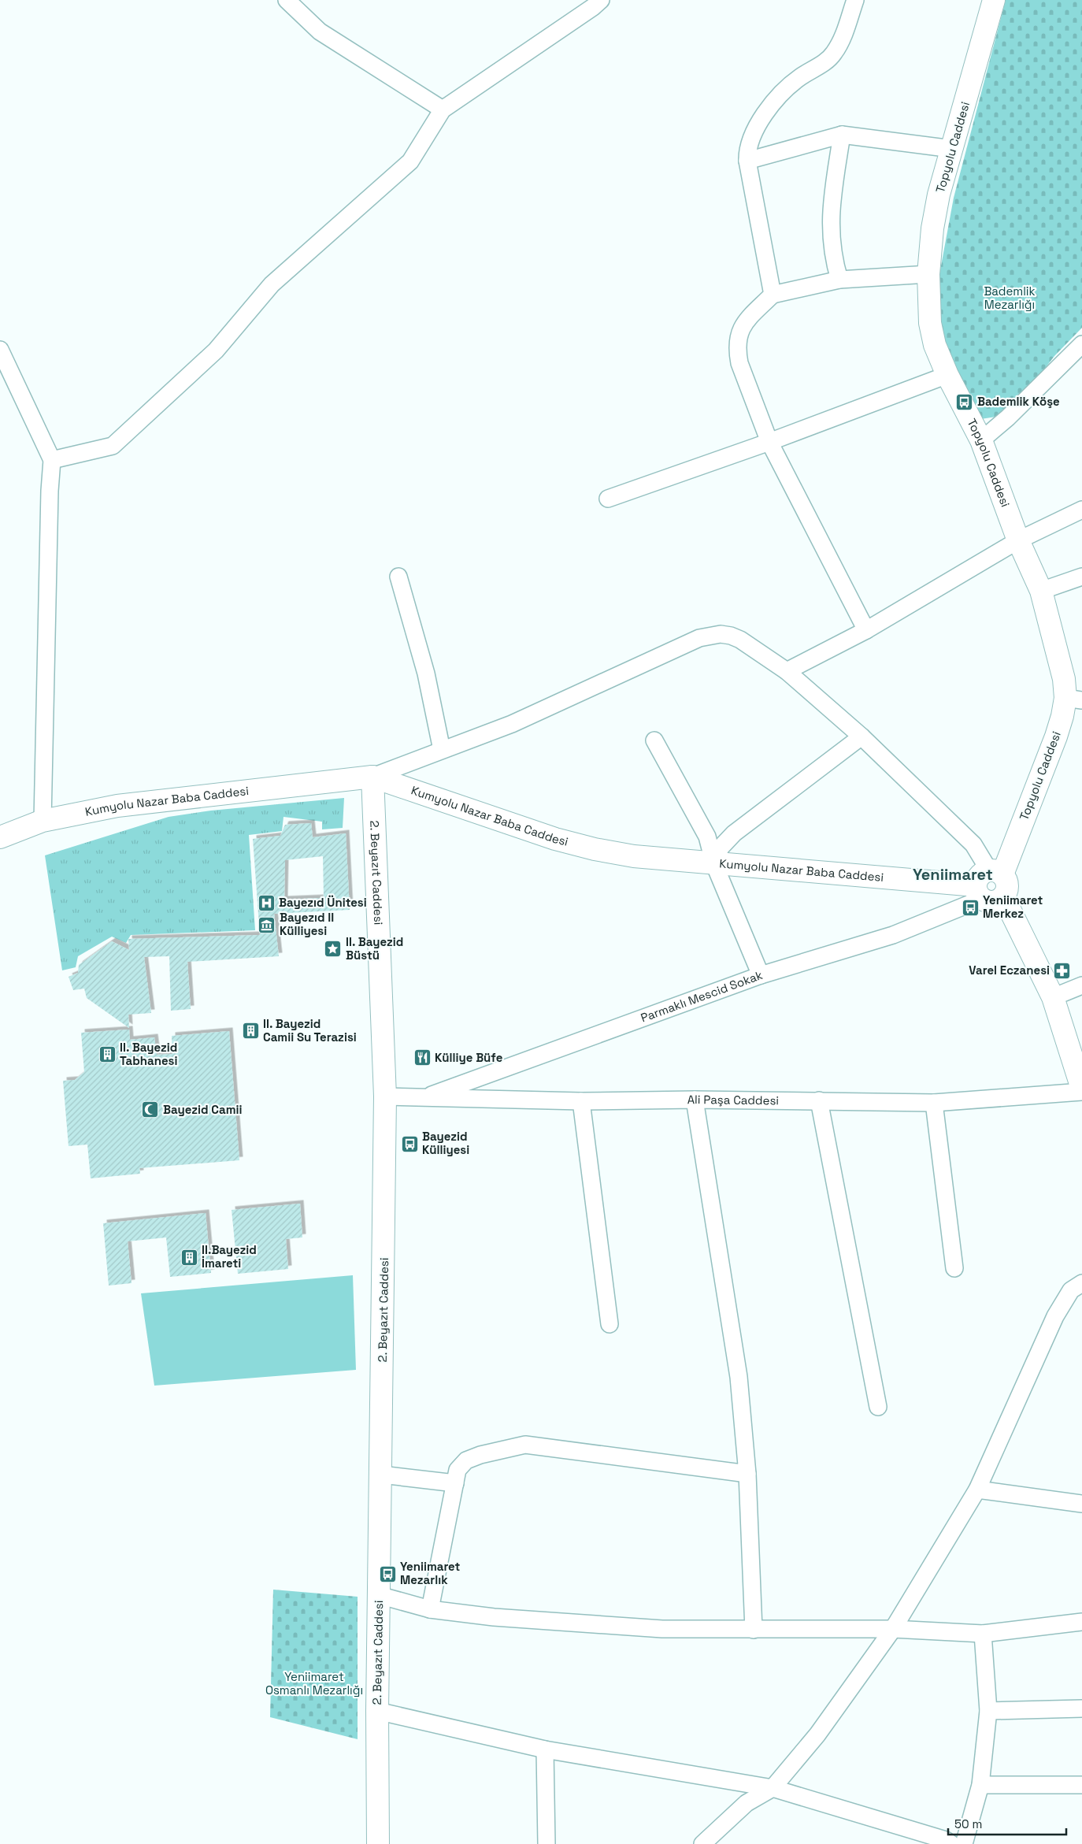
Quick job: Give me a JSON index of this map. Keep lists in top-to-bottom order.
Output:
{
  "streets": {
    "street": [
      "Topyolu Caddesi",
      "Kumyolu Nazar Baba Caddesi",
      "2. Beyazıt Caddesi",
      "Parmaklı Mescid Sokak",
      "Ali Paşa Caddesi"
    ]
  },
  "crossings": [
    ["Topyolu Caddesi", "Kumyolu Nazar Baba Caddesi"],
    ["Topyolu Caddesi", "Parmaklı Mescid Sokak"],
    ["Kumyolu Nazar Baba Caddesi", "2. Beyazıt Caddesi"],
    ["Kumyolu Nazar Baba Caddesi", "Parmaklı Mescid Sokak"],
    ["2. Beyazıt Caddesi", "Ali Paşa Caddesi"],
    ["Parmaklı Mescid Sokak", "Ali Paşa Caddesi"]
  ],
  "districts": ["Yeniimaret"],
  "parks": ["Bademlik Mezarlığı", "Yeniimaret Osmanlı Mezarlığı"],
  "places": {
    "bus stop": [
      "Bademlik Köşe",
      "Yeniimaret Merkez",
      "Bayezid Külliyesi",
      "Yeniimaret Mezarlık"
    ],
    "hospital": ["Bayezıd Ünitesi"],
    "museum": ["Bayezıd II Külliyesi"],
    "place": ["II. Bayezid Büstü"],
    "pharmacy": ["Varel Eczanesi"],
    "building": ["II. Bayezid Camii Su Terazisi", "II. Bayezid Tabhanesi", "II.Bayezid İmareti"],
    "restaurant": ["Külliye Büfe"],
    "mosque": ["Bayezid Camii"]
  },
  "scale_bar": "50 m"
}
